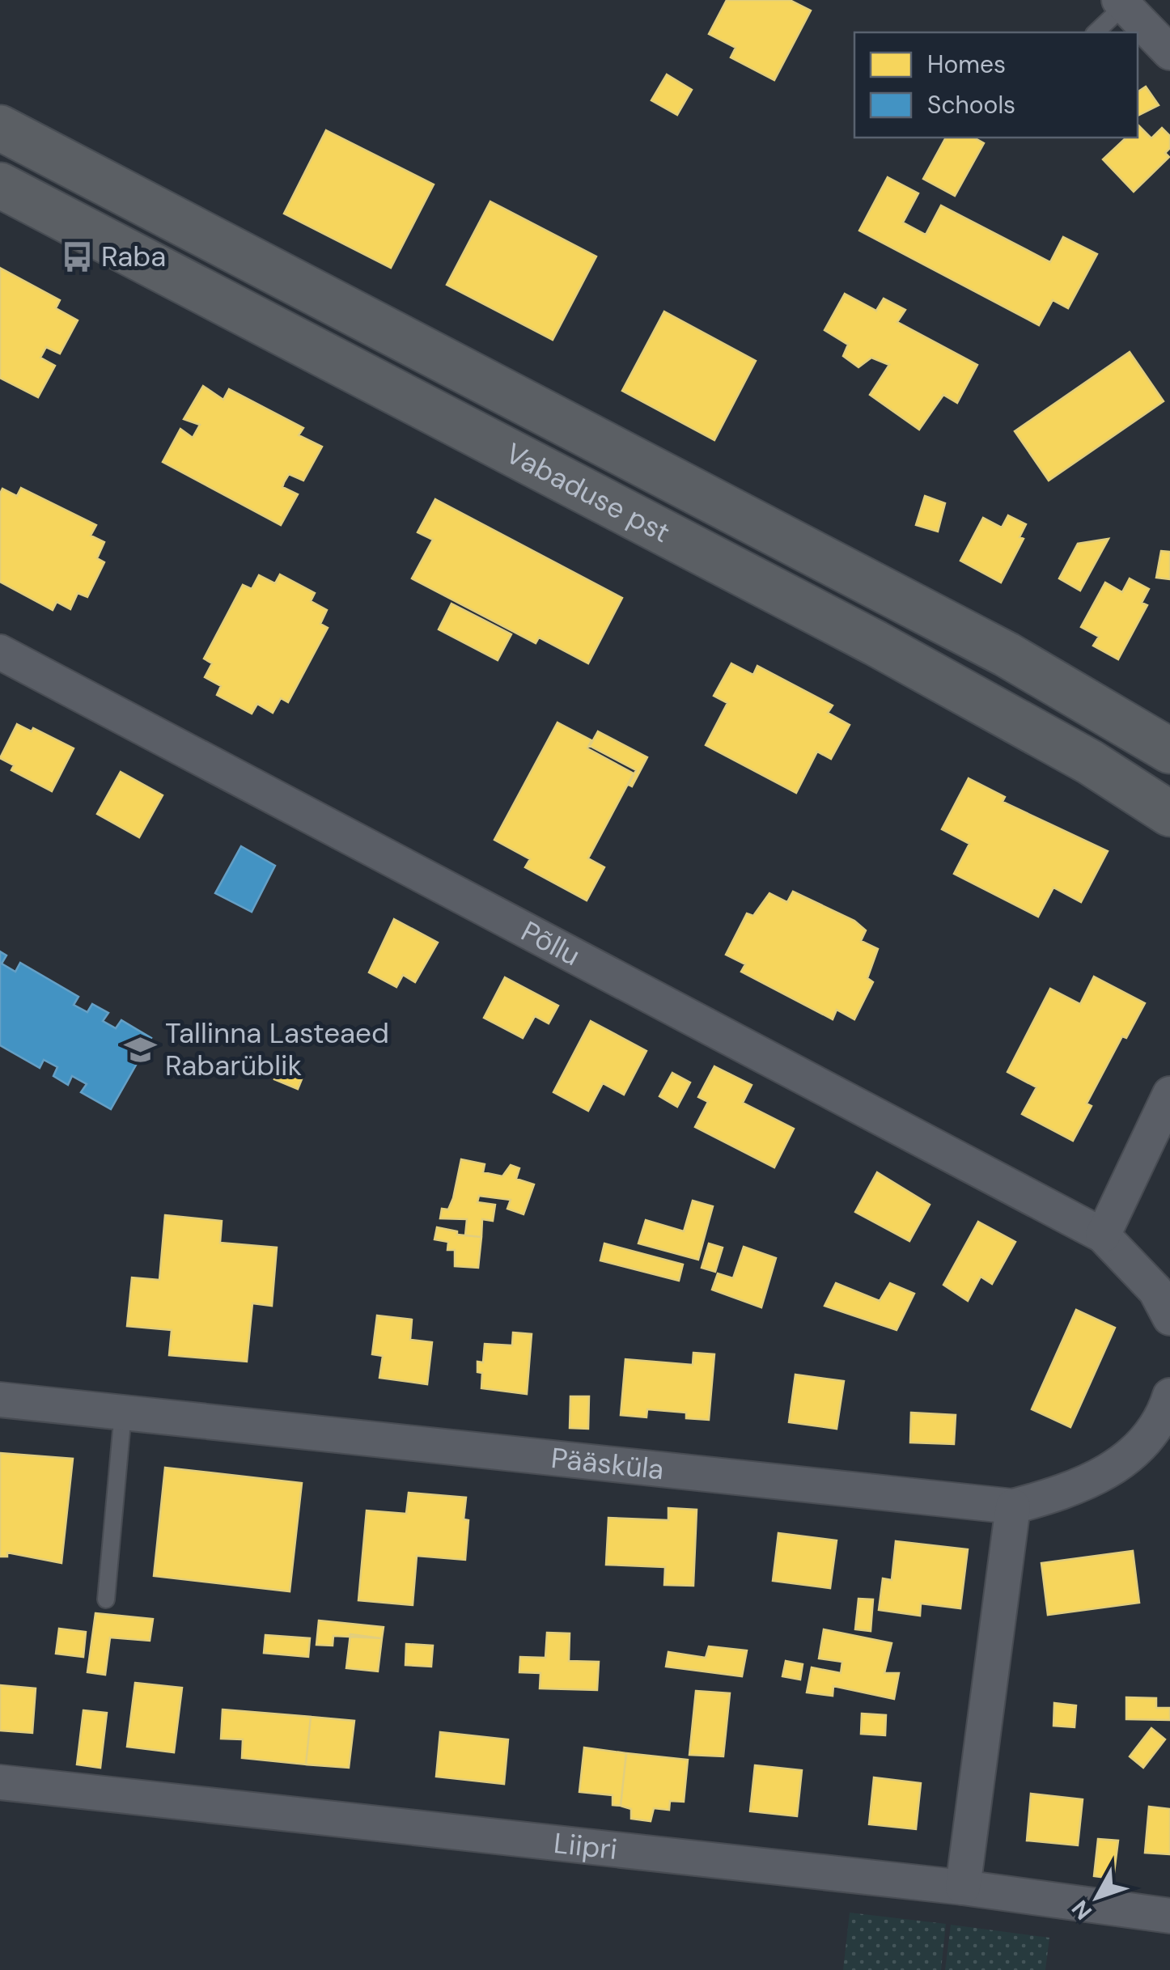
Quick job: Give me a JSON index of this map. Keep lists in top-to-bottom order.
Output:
{
  "streets": {
    "highway": ["Vabaduse pst"],
    "street": ["Põllu", "Pääsküla", "Liipri"]
  },
  "places": {
    "bus stop": ["Raba"],
    "school or university": ["Tallinna Lasteaed Rabarüblik"]
  },
  "legend": ["Homes", "Schools"],
  "north": "bottom left"
}
